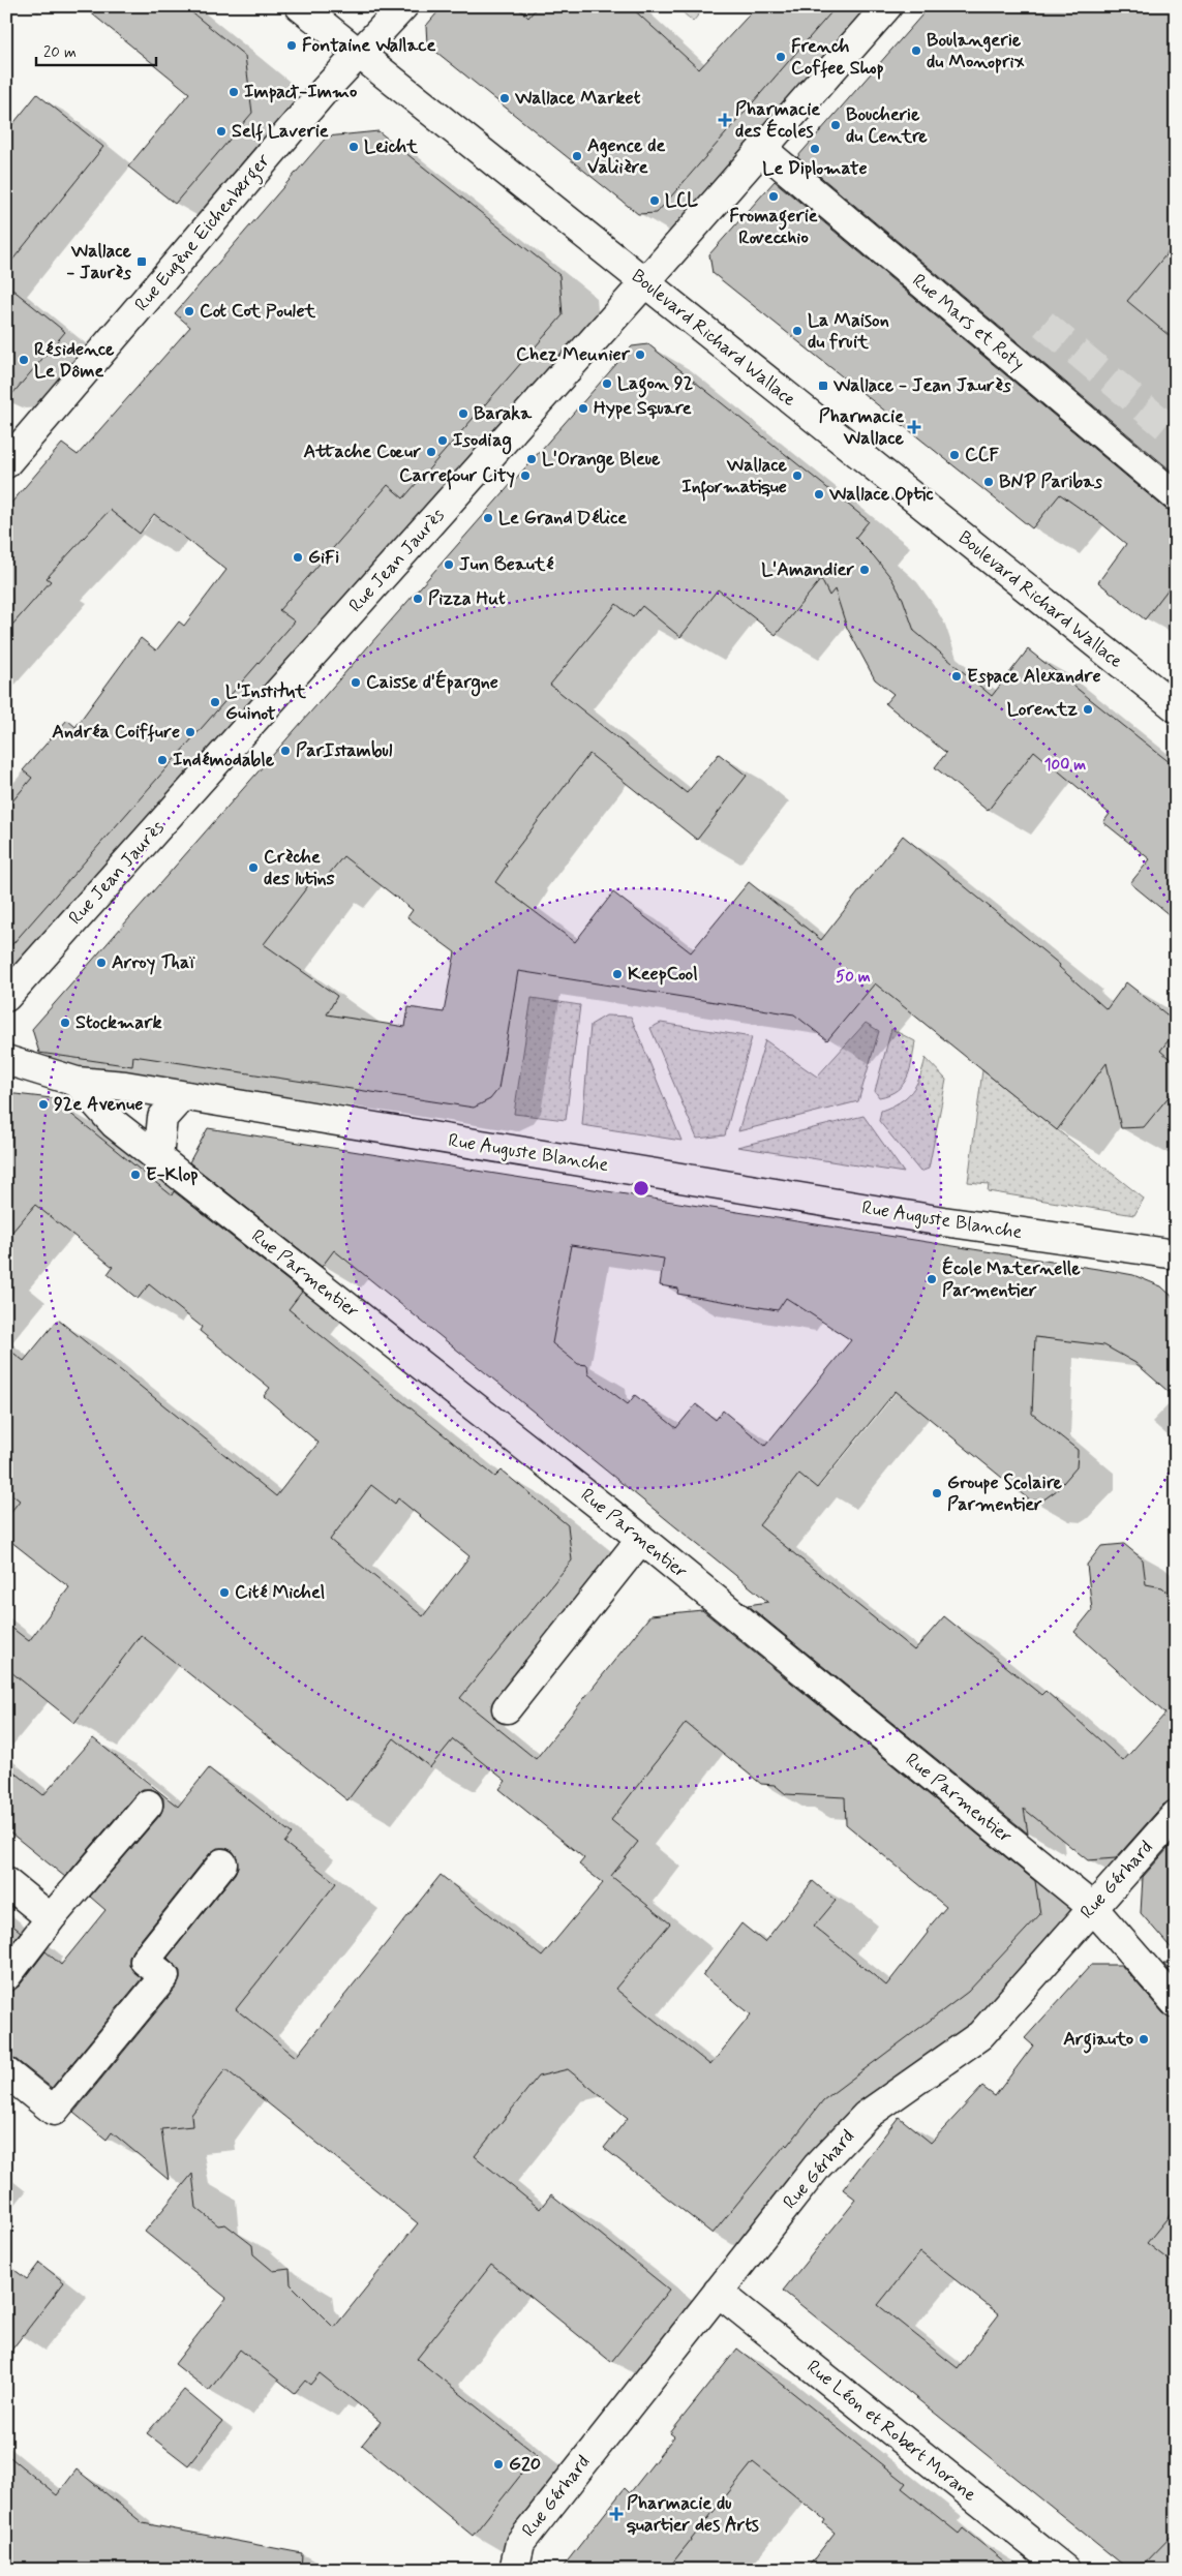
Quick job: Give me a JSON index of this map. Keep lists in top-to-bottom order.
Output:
{
  "streets": {
    "street": [
      "Rue Eugène Eichenberger",
      "Rue Mars et Roty",
      "Boulevard Richard Wallace",
      "Rue Jean Jaurès",
      "Rue Auguste Blanche",
      "Rue Parmentier",
      "Rue Gérhard",
      "Rue Léon et Robert Morane"
    ]
  },
  "crossings": [
    ["Rue Eugène Eichenberger", "Boulevard Richard Wallace"],
    ["Rue Mars et Roty", "Rue Jean Jaurès"],
    ["Boulevard Richard Wallace", "Rue Jean Jaurès"],
    ["Rue Auguste Blanche", "Rue Parmentier"],
    ["Rue Parmentier", "Rue Gérhard"],
    ["Rue Gérhard", "Rue Léon et Robert Morane"]
  ],
  "places": {
    "other": [
      "Fontaine Wallace",
      "Boulangerie du Monoprix",
      "French Coffee Shop",
      "Impact-Immo",
      "Wallace Market",
      "Boucherie du Centre",
      "Self Laverie",
      "Leicht",
      "Le Diplomate",
      "Agence de Valiière",
      "Fromagerie Rovecchio",
      "LCL",
      "Cot Cot Poulet",
      "La Maison du fruit",
      "Chez Meunier",
      "Résidence Le Dôme",
      "Lagon 92",
      "Hype Square",
      "Baraka",
      "Isodiag",
      "Attache Cœur",
      "CCF",
      "L'Orange Bleue",
      "Carrefour City",
      "Wallace Informatique",
      "BNP Paribas",
      "Wallace Optic",
      "Le Grand Délice",
      "GiFi",
      "Jun Beauté",
      "L'Amandier",
      "Pizza Hut",
      "Espace Alexandre",
      "Caisse d'Épargne",
      "L'Institut Guinot",
      "Lorentz",
      "Andréa Coiffure",
      "ParIstambul",
      "Indémodable",
      "Crèche des lutins",
      "Arroy Thaï",
      "KeepCool",
      "Stockmark",
      "92e Avenue",
      "E-Klop",
      "École Maternelle Parmentier",
      "Groupe Scolaire Parmentier",
      "Cité Michel",
      "Argiauto",
      "G20"
    ],
    "health": ["Pharmacie des Écoles", "Pharmacie Wallace", "Pharmacie du quartier des Arts"],
    "transit": ["Wallace - Jaurès", "Wallace - Jean Jaurès"]
  },
  "scale_bar": "20 m",
  "rings": ["100 m", "50 m"]
}
